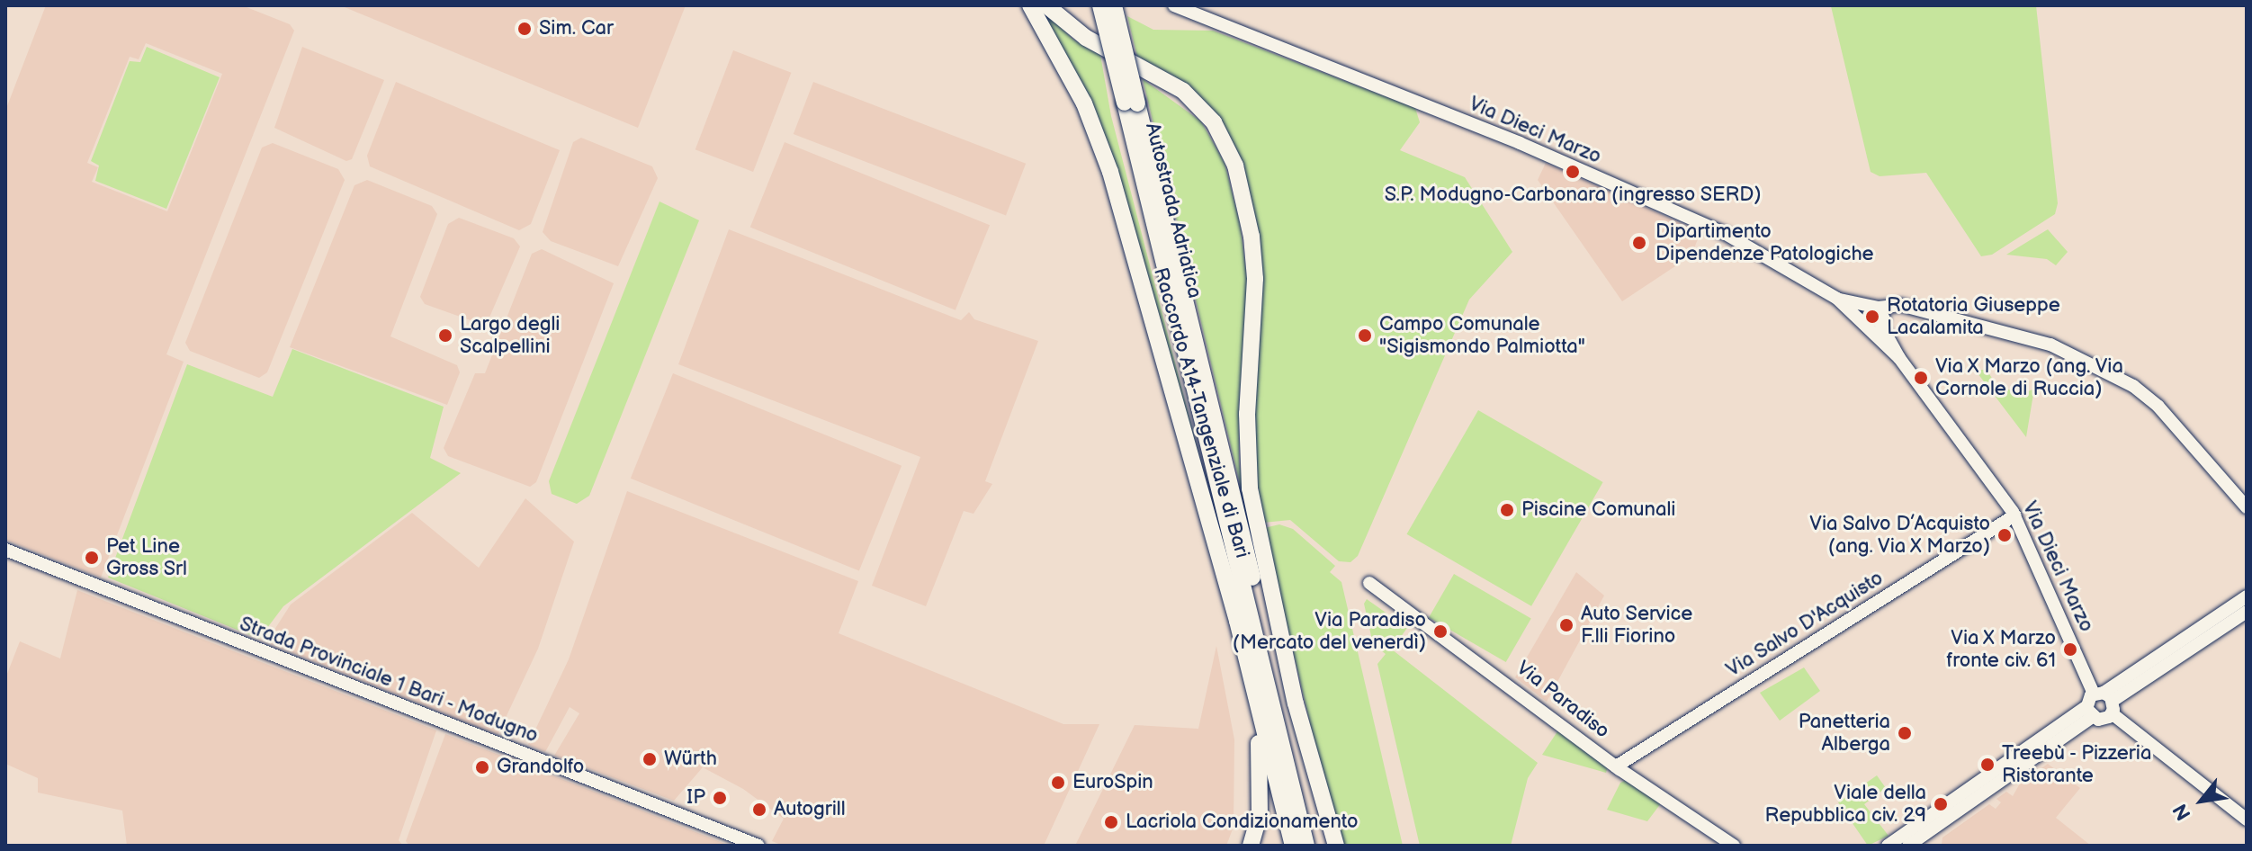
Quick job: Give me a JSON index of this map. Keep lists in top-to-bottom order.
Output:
{
  "streets": {
    "highway": ["Autostrada Adriatica", "Raccordo A14-Tangenziale di Bari"],
    "street": [
      "Via Dieci Marzo",
      "Via Salvo D'Acquisto",
      "Strada Provinciale 1 Bari - Modugno",
      "Via Paradiso"
    ]
  },
  "crossings": [
    ["Via Dieci Marzo", "Via Salvo D'Acquisto"],
    ["Via Salvo D'Acquisto", "Via Paradiso"]
  ],
  "places": [
    "Sim. Car",
    "S.P. Modugno-Carbonara (ingresso SERD)",
    "Dipartimento Dipendenze Patologiche",
    "Rotatoria Giuseppe Lacalamita",
    "Largo degli Scalpellini",
    "Campo Comunale \"Sigismondo Palmiotta\"",
    "Via X Marzo (ang. Via Cornole di Ruccia)",
    "Piscine Comunali",
    "Via Salvo D’Acquisto (ang. Via X Marzo)",
    "Pet Line Gross Srl",
    "Auto Service F.lli Fiorino",
    "Via Paradiso (Mercato del venerdì)",
    "Via X Marzo fronte civ. 61",
    "Panetteria Alberga",
    "Würth",
    "Treebù - Pizzeria Ristorante",
    "Grandolfo",
    "EuroSpin",
    "IP",
    "Viale della Repubblica civ. 29",
    "Autogrill",
    "Lacriola Condizionamento"
  ],
  "north": "bottom left"
}
